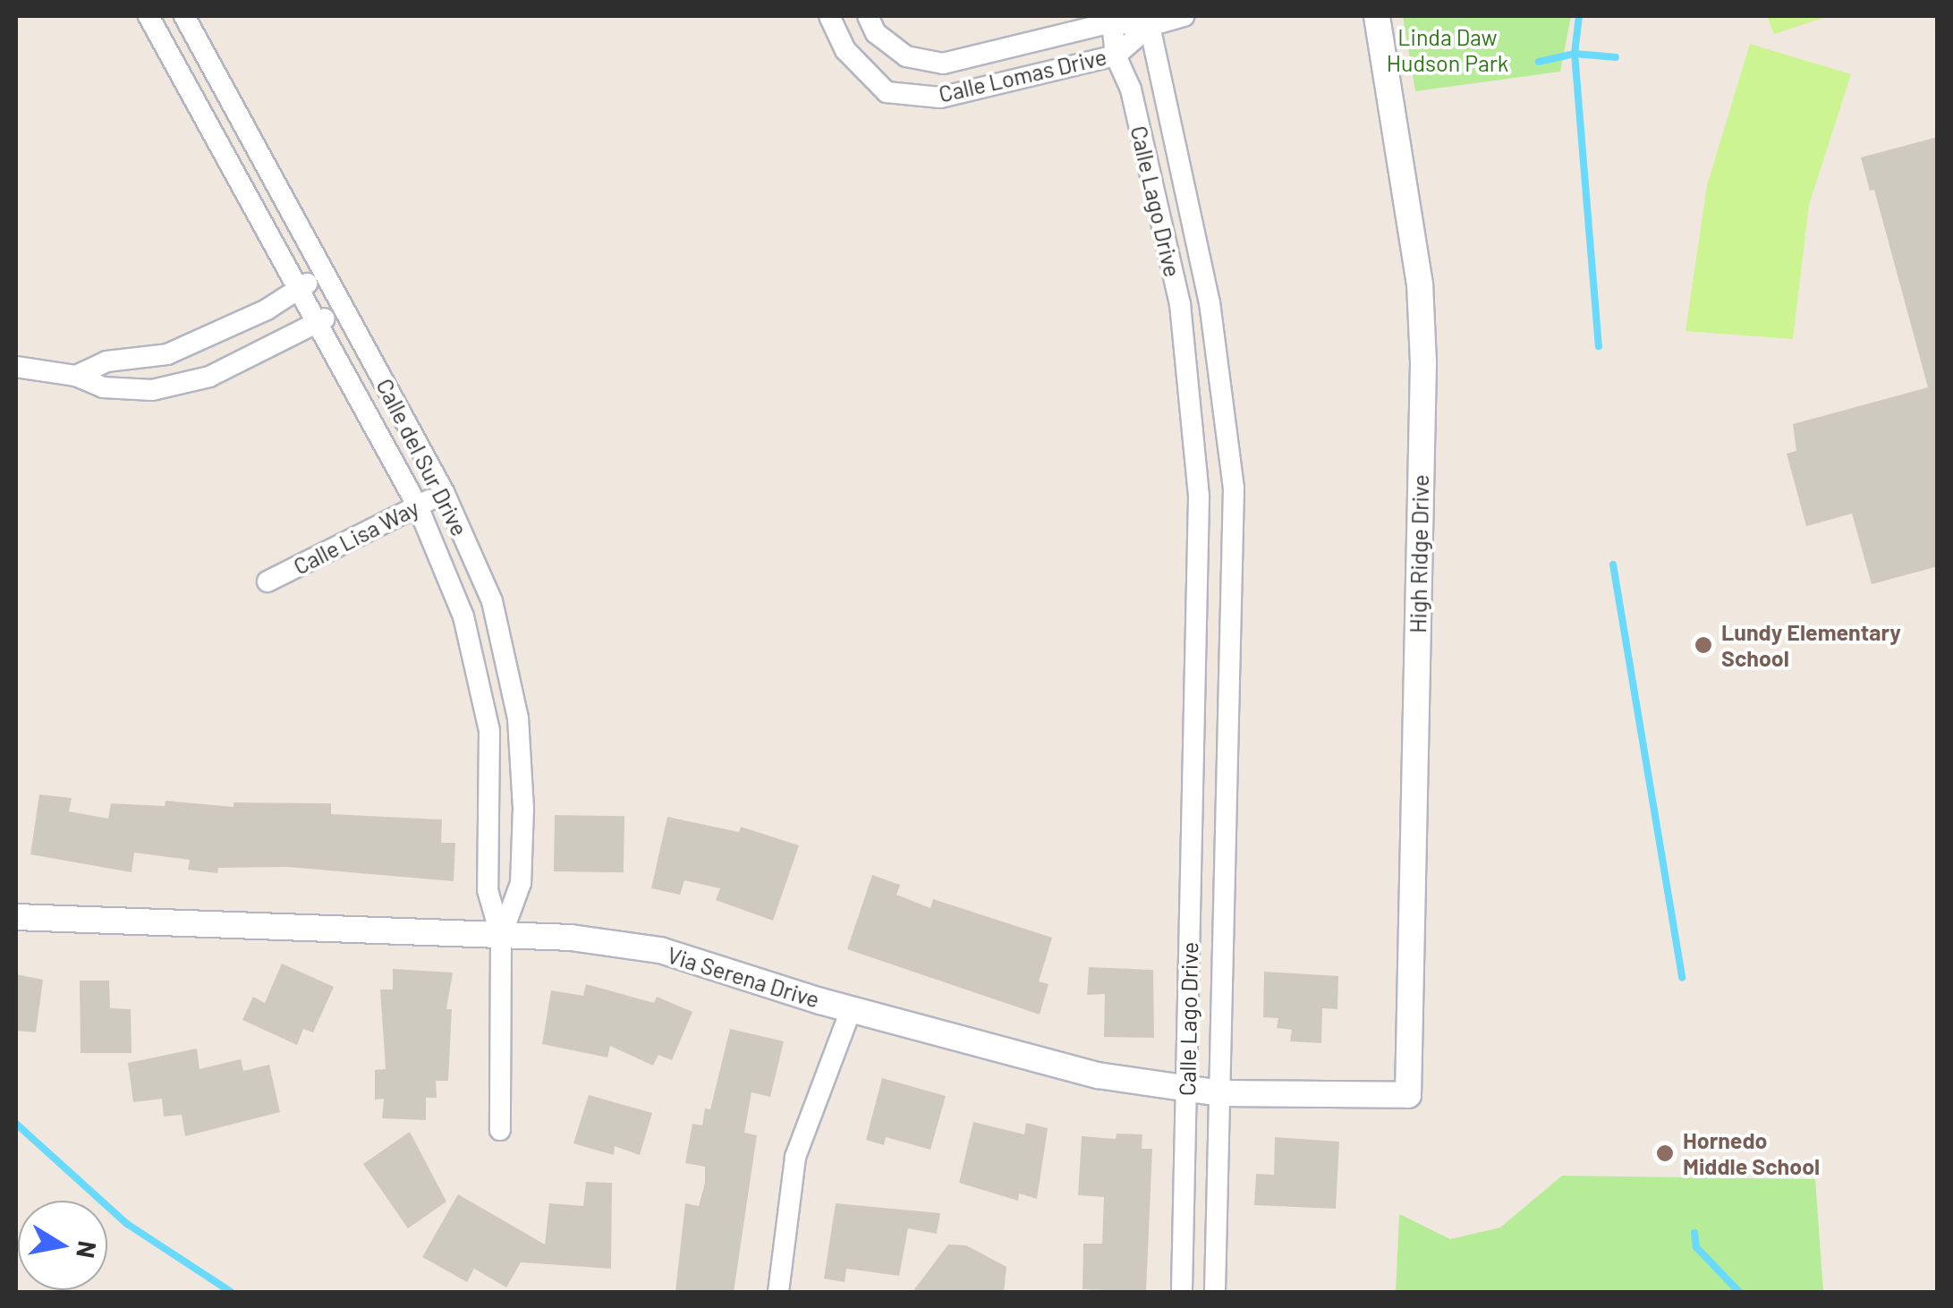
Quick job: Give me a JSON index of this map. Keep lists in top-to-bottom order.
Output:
{
  "streets": {
    "street": [
      "Calle Lomas Drive",
      "Calle Lago Drive",
      "Calle del Sur Drive",
      "Calle Lisa Way",
      "High Ridge Drive",
      "Via Serena Drive"
    ]
  },
  "crossings": [
    ["Calle Lomas Drive", "Calle Lago Drive"],
    ["Calle Lago Drive", "Via Serena Drive"],
    ["Calle del Sur Drive", "Calle Lisa Way"],
    ["Calle del Sur Drive", "Via Serena Drive"],
    ["High Ridge Drive", "Via Serena Drive"]
  ],
  "parks": ["Linda Daw Hudson Park"],
  "places": ["Lundy Elementary School", "Hornedo Middle School"],
  "north": "right"
}
